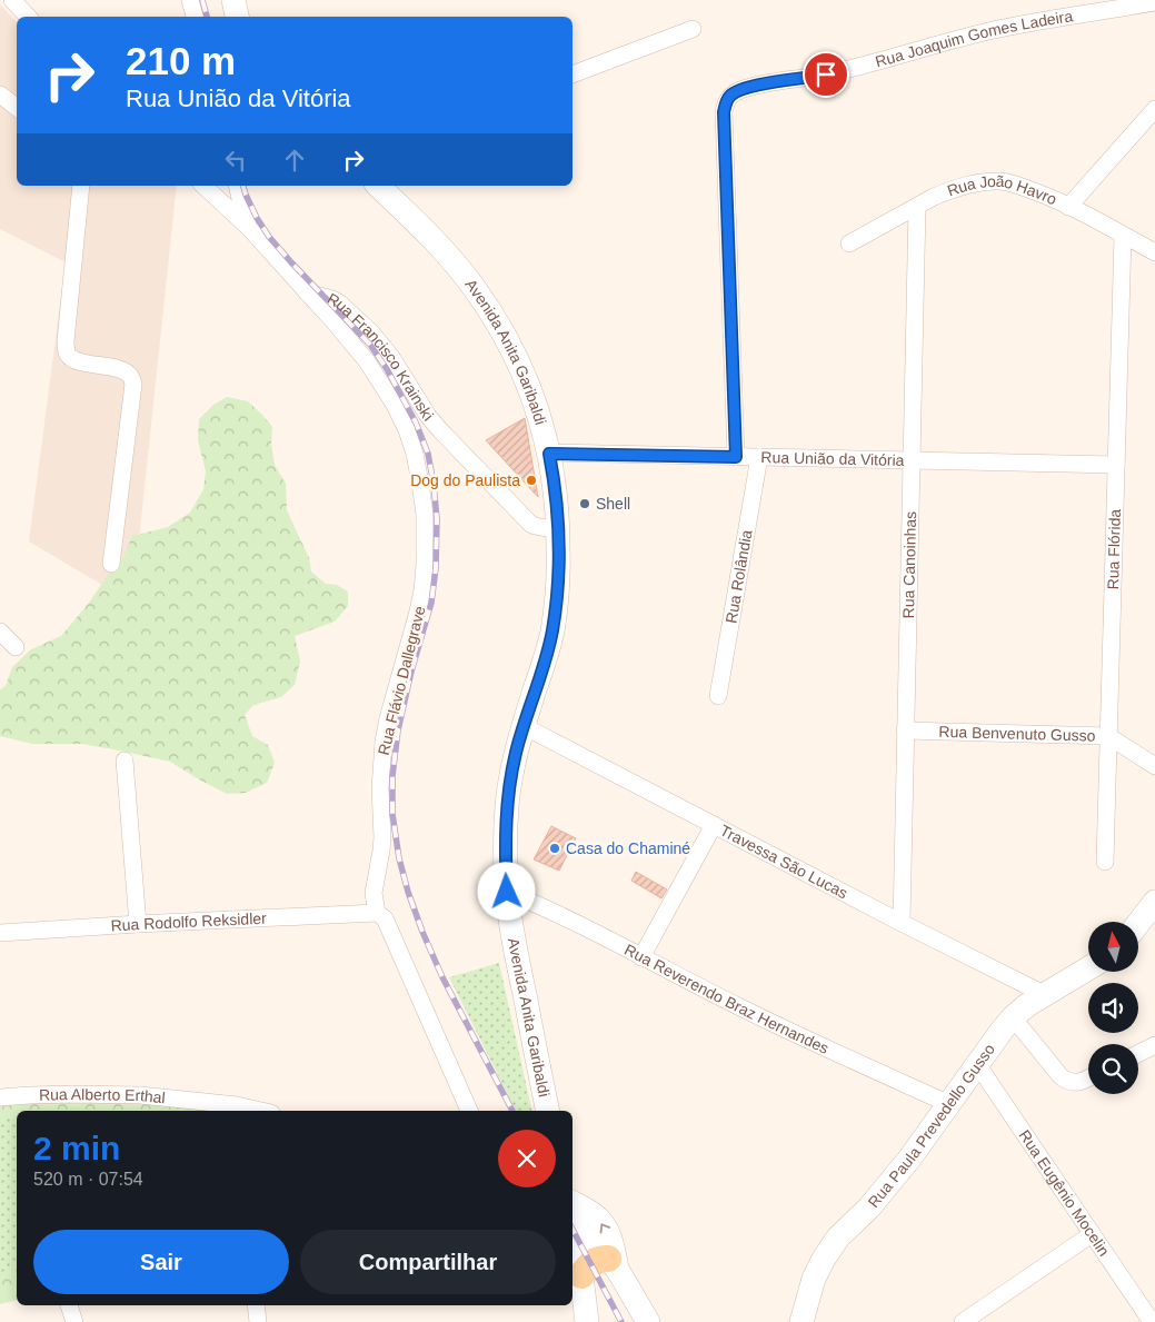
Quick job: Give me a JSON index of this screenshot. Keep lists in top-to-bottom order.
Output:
{
  "streets": {
    "main road": ["Avenida Anita Garibaldi", "Rua Paula Prevedello Gusso"],
    "street": [
      "Rua Joaquim Gomes Ladeira",
      "Rua João Havro",
      "Rua Francisco Krainski",
      "Rua União da Vitória",
      "Rua Flórida",
      "Rua Canoinhas",
      "Rua Rolândia",
      "Rua Flávio Dallegrave",
      "Rua Benvenuto Gusso",
      "Travessa São Lucas",
      "Rua Rodolfo Reksidler",
      "Rua Reverendo Braz Hernandes",
      "Rua Alberto Erthal",
      "Rua Eugênio Mocelin"
    ]
  },
  "crossings": [
    ["Rua Joaquim Gomes Ladeira", "Rua União da Vitória"],
    ["Rua João Havro", "Rua Flórida"],
    ["Rua João Havro", "Rua Canoinhas"],
    ["Avenida Anita Garibaldi", "Rua Francisco Krainski"],
    ["Avenida Anita Garibaldi", "Rua União da Vitória"],
    ["Avenida Anita Garibaldi", "Travessa São Lucas"],
    ["Avenida Anita Garibaldi", "Rua Reverendo Braz Hernandes"],
    ["Rua Francisco Krainski", "Rua Flávio Dallegrave"],
    ["Rua União da Vitória", "Rua Flórida"],
    ["Rua União da Vitória", "Rua Canoinhas"],
    ["Rua União da Vitória", "Rua Rolândia"],
    ["Rua Flórida", "Rua Benvenuto Gusso"],
    ["Rua Canoinhas", "Rua Benvenuto Gusso"],
    ["Rua Canoinhas", "Travessa São Lucas"],
    ["Rua Flávio Dallegrave", "Rua Rodolfo Reksidler"],
    ["Travessa São Lucas", "Rua Paula Prevedello Gusso"],
    ["Rua Reverendo Braz Hernandes", "Rua Paula Prevedello Gusso"],
    ["Rua Paula Prevedello Gusso", "Rua Eugênio Mocelin"]
  ],
  "places": ["Dog do Paulista", "Shell", "Casa do Chaminé"],
  "north": "top",
  "page": {
    "turn": ["210 m", "Rua União da Vitória"],
    "heading": ["2 min", "520 m · 07:54"],
    "buttons": ["Sair", "Compartilhar"]
  }
}
